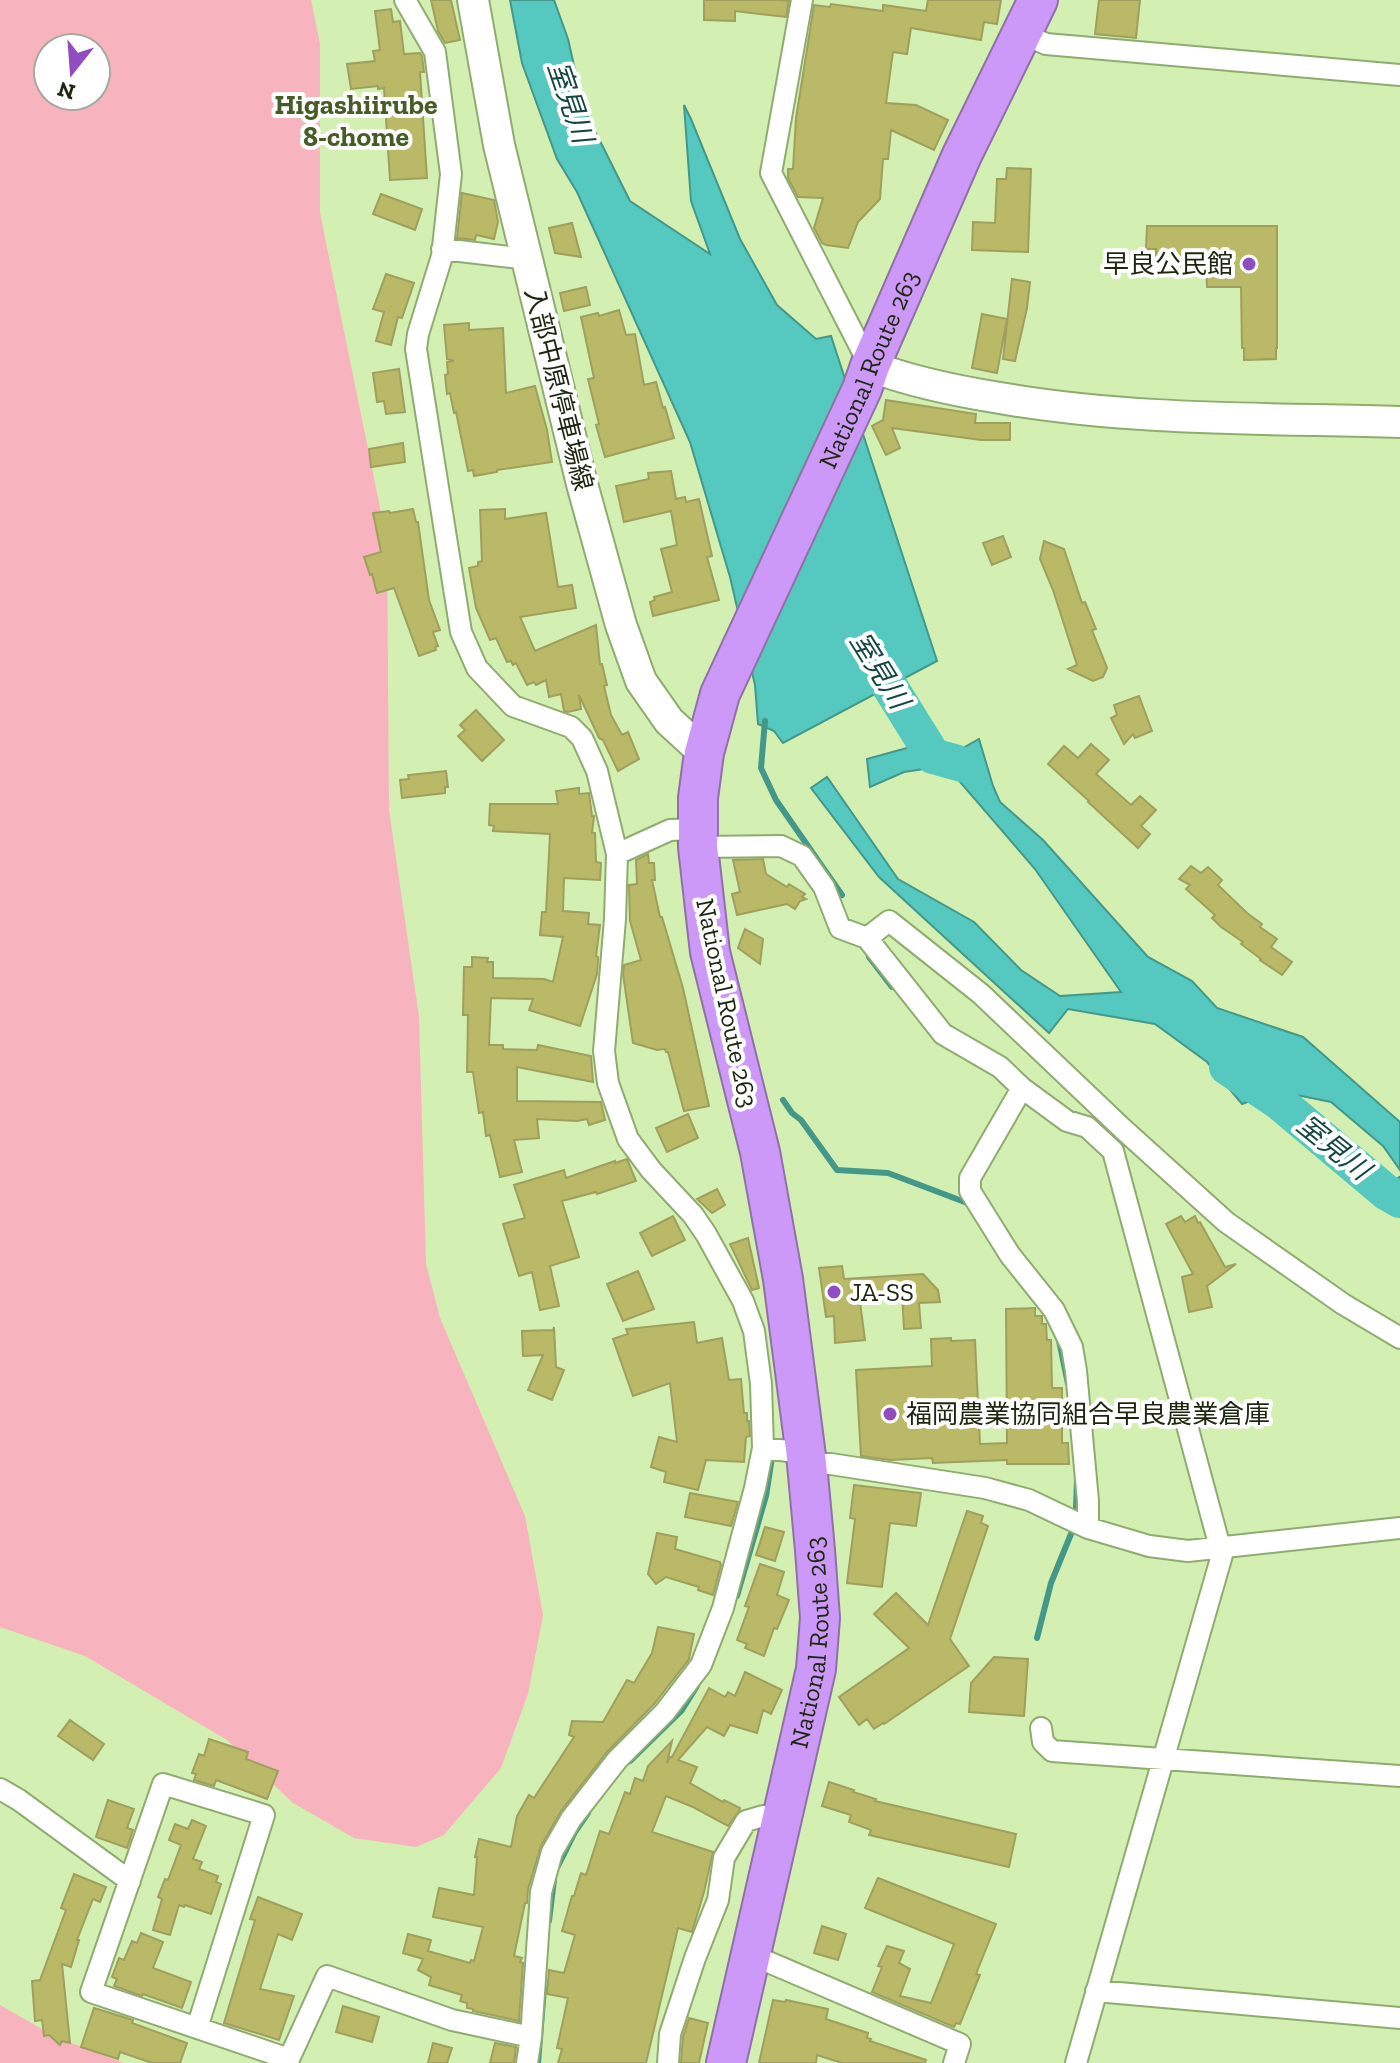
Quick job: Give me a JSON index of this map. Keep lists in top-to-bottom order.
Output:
{
  "streets": {
    "highway": ["National Route 263"],
    "main road": ["入部中原停車場線"]
  },
  "crossings": [
    ["National Route 263", "入部中原停車場線"]
  ],
  "districts": ["Higashiirube 8-chome"],
  "water": ["室見川"],
  "places": ["早良公民館", "JA-SS", "福岡農業協同組合早良農業倉庫"],
  "north": "bottom"
}
